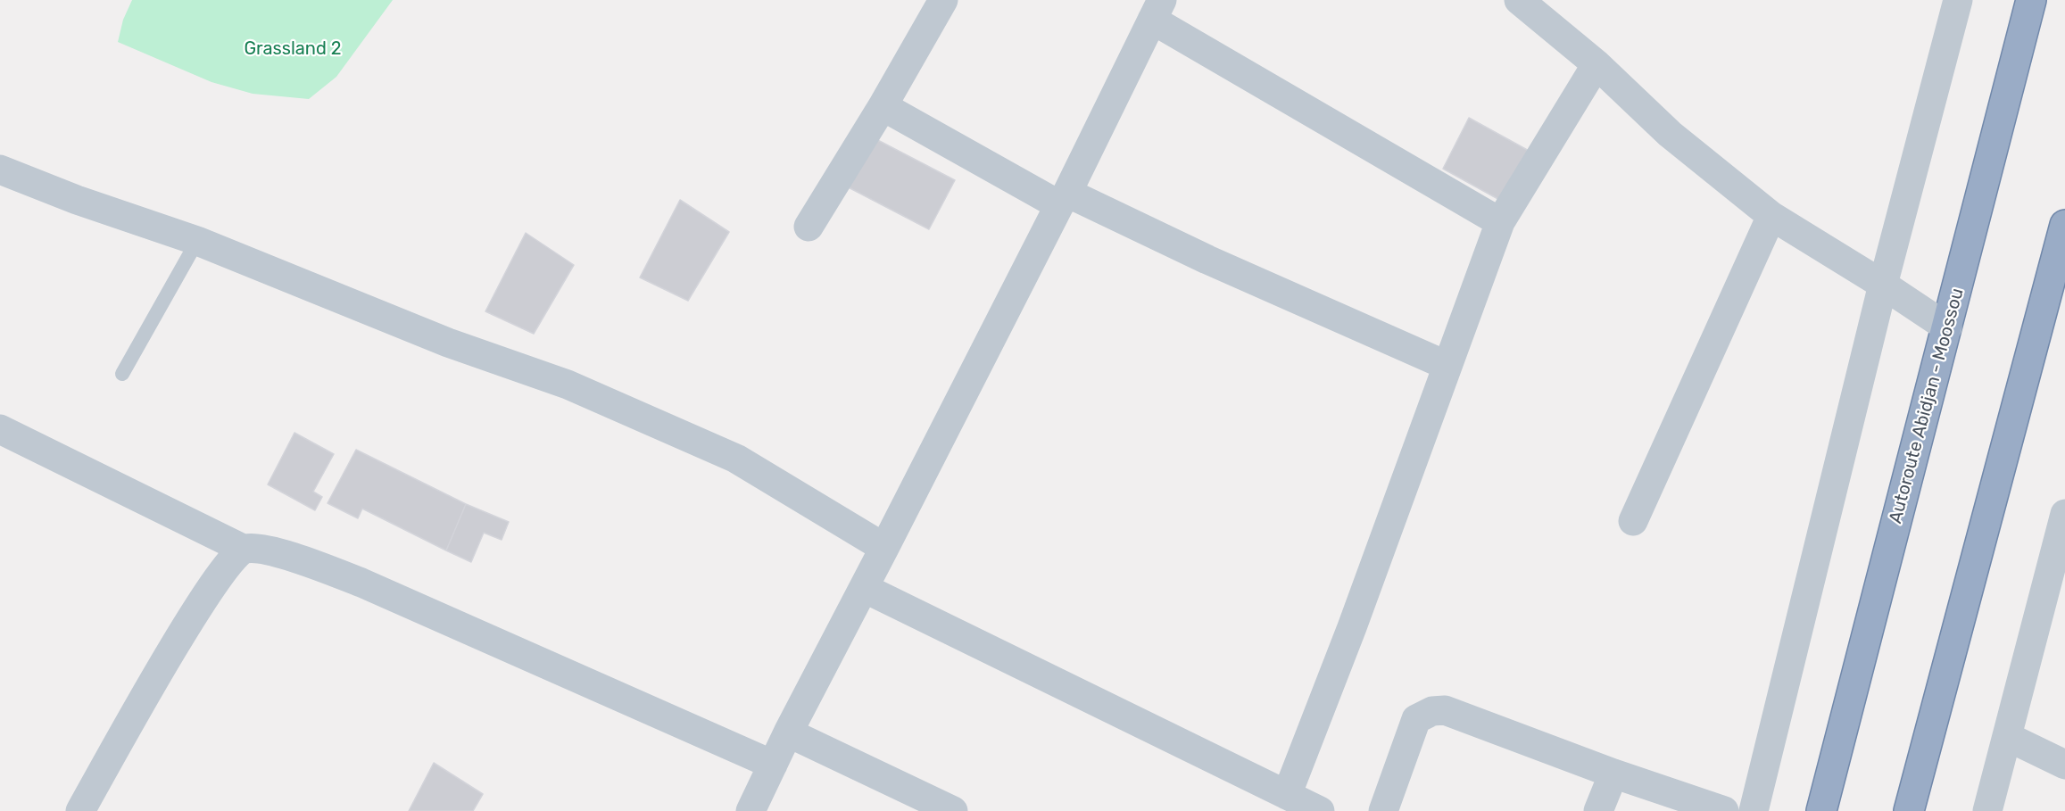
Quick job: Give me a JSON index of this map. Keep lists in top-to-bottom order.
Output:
{
  "streets": {
    "highway": ["Autoroute Abidjan - Moossou"]
  },
  "parks": ["Grassland 2"]
}
